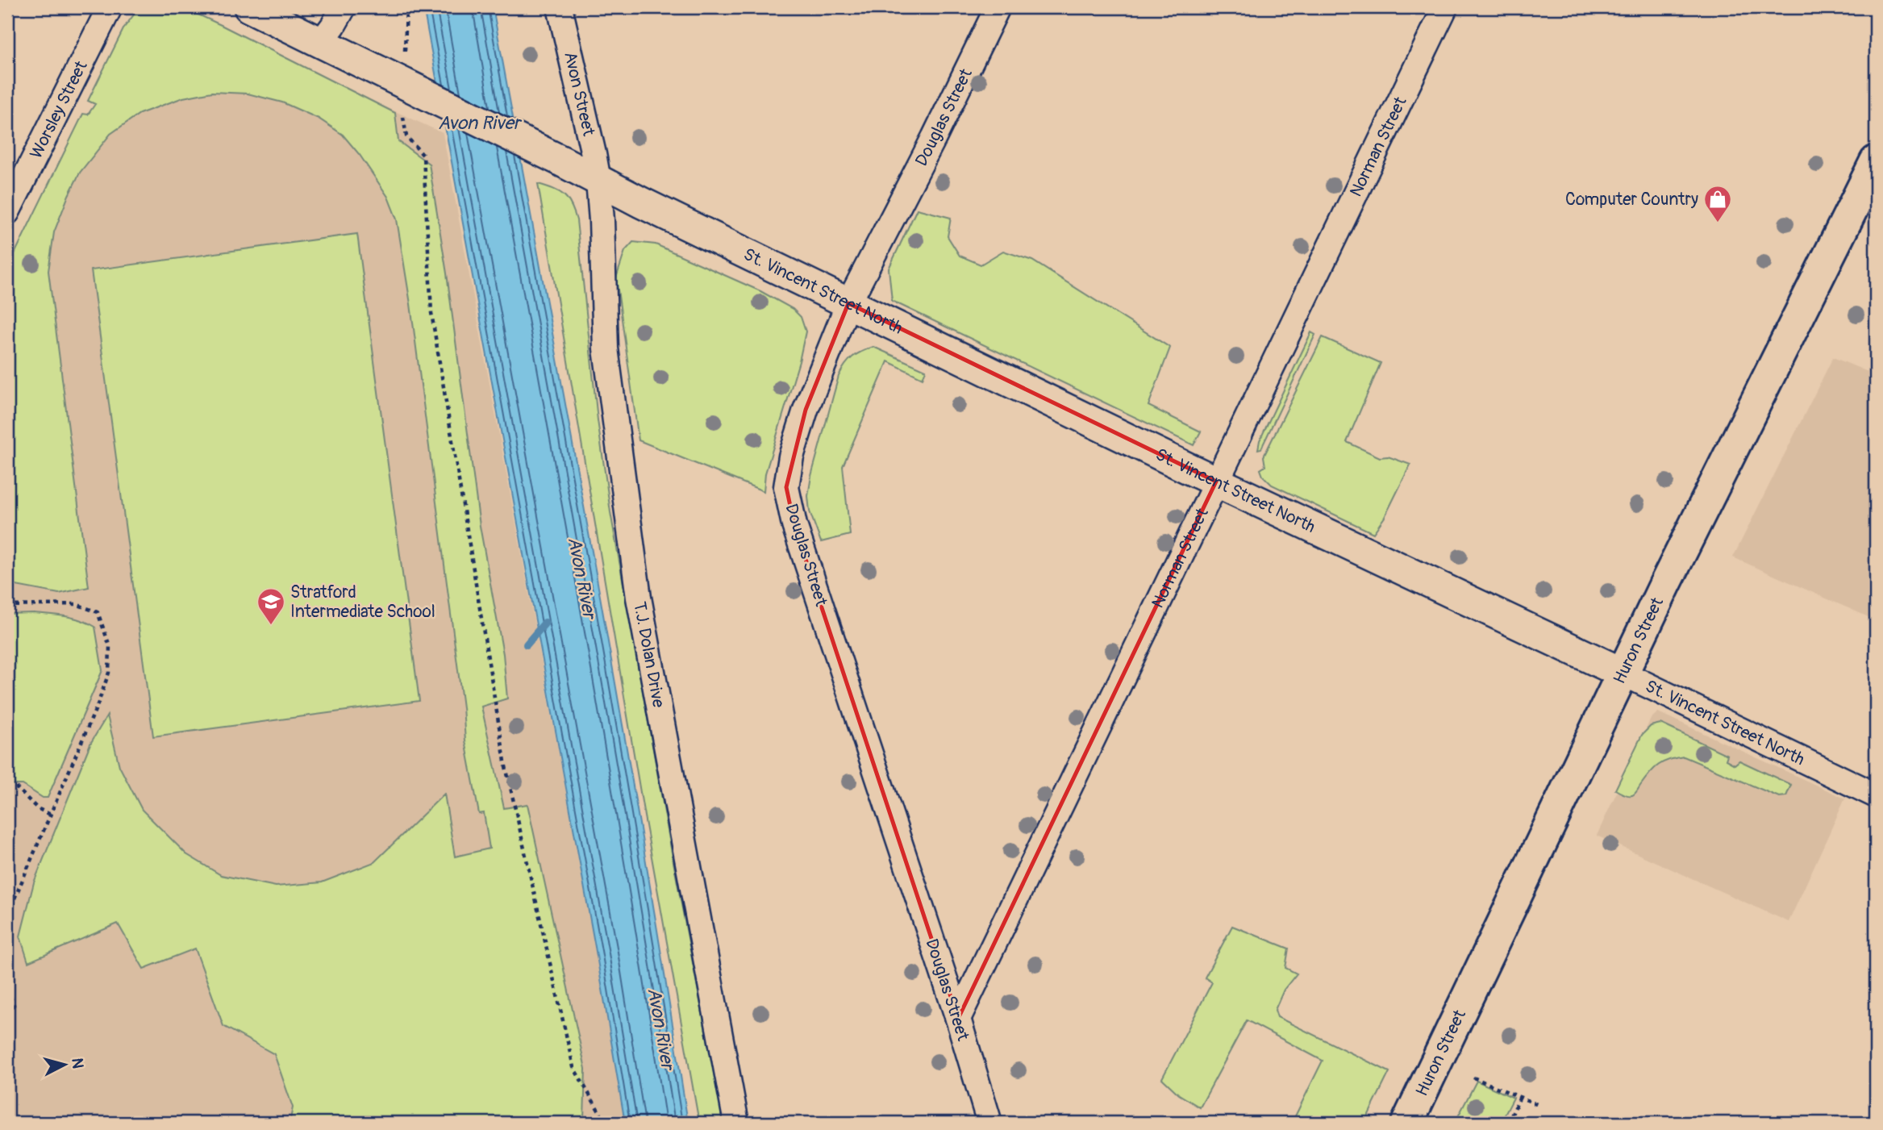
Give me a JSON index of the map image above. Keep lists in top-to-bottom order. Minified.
{"streets":{"main road":["Huron Street"],"street":["Avon Street","Worsley Street","Douglas Street","Norman Street","St. Vincent Street North","T.J. Dolan Drive"]},"crossings":[["Avon Street","St. Vincent Street North"],["Avon Street","T.J. Dolan Drive"],["Douglas Street","Norman Street"],["Douglas Street","St. Vincent Street North"],["Norman Street","St. Vincent Street North"],["St. Vincent Street North","Huron Street"],["St. Vincent Street North","T.J. Dolan Drive"]],"water":["Avon River"],"places":{"shop":["Computer Country"],"school or university":["Stratford Intermediate School"]},"north":"right"}
